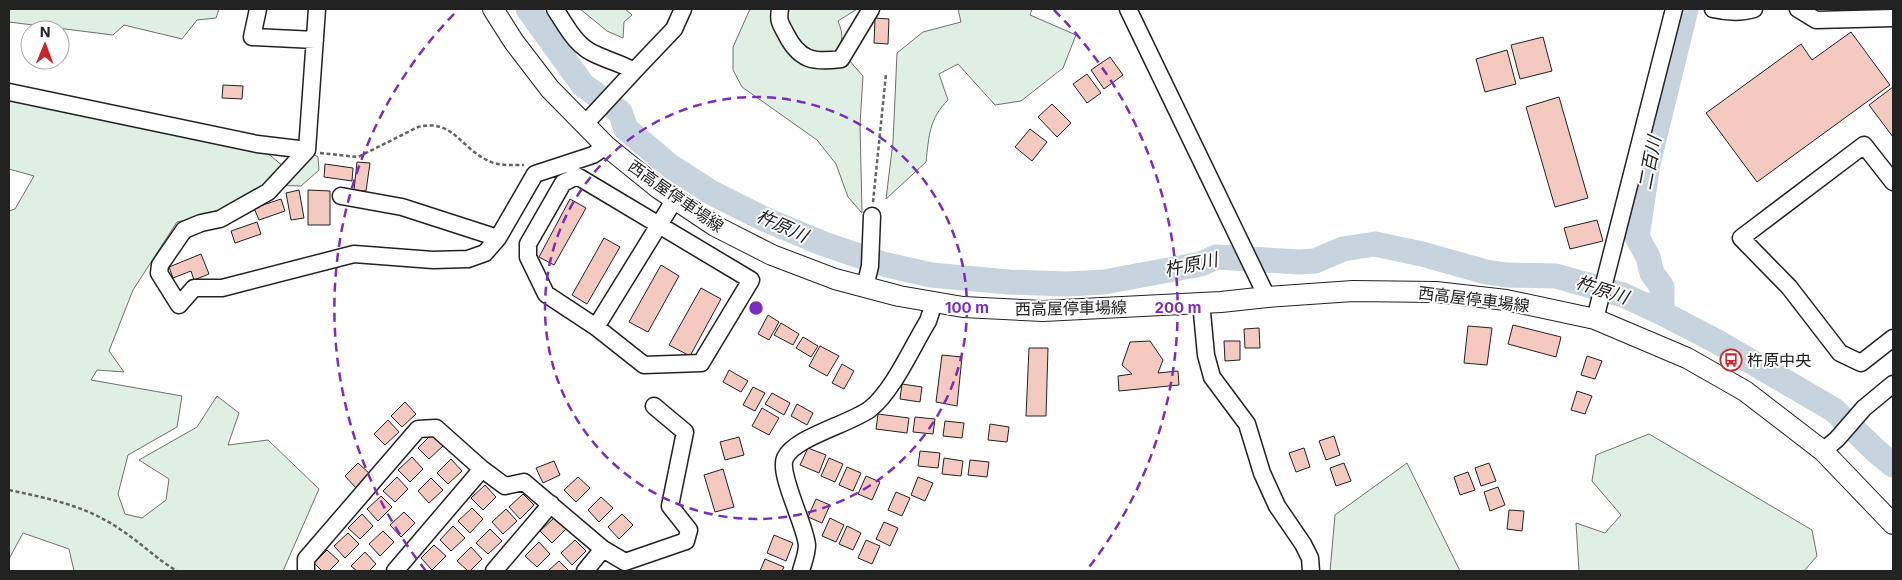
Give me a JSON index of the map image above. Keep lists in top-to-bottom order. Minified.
{"streets":{"main road":["西高屋停車場線"]},"water":["二百川","杵原川"],"places":{"bus stop":["杵原中央"]},"north":"top","rings":["100 m","200 m"]}
